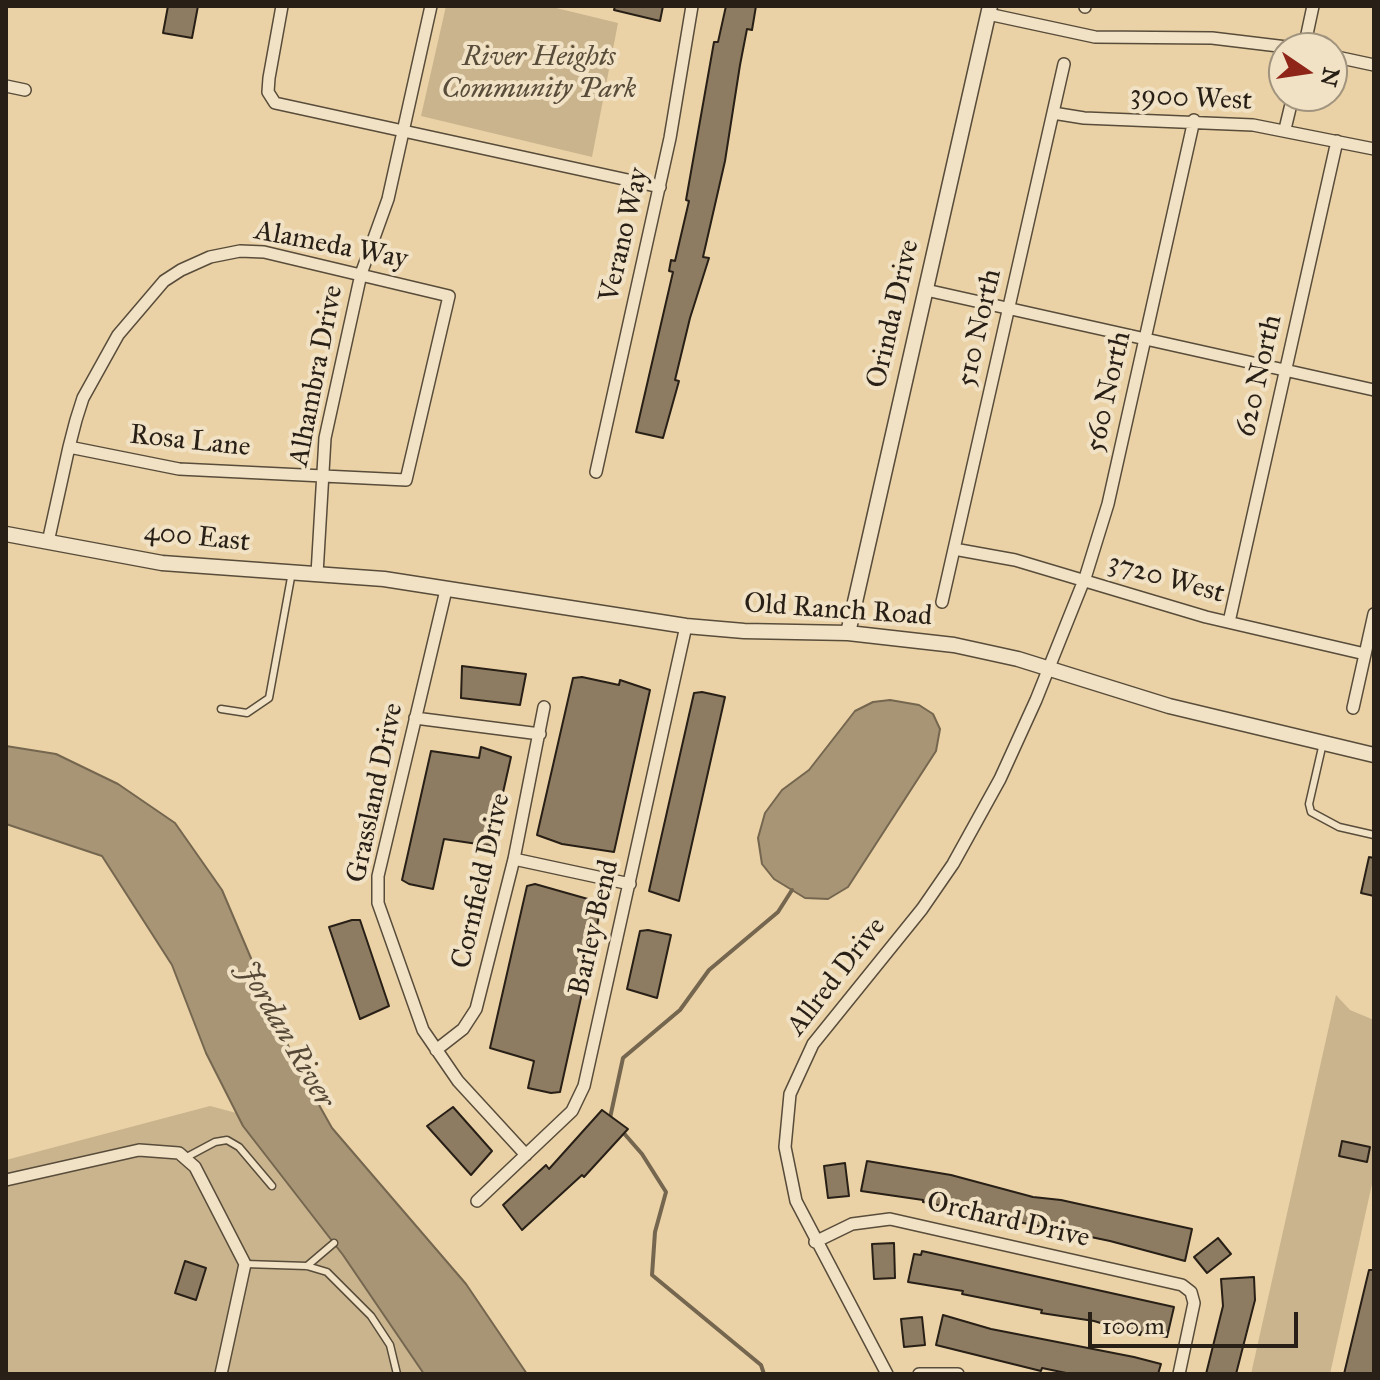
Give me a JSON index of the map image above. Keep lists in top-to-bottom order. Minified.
{"streets":{"street":["3900 West","Verano Way","Alameda Way","Orinda Drive","510 North","Alhambra Drive","620 North","560 North","Rosa Lane","400 East","3720 West","Old Ranch Road","Grassland Drive","Cornfield Drive","Barley Bend","Allred Drive","Orchard Drive"]},"crossings":[["3900 West","510 North"],["3900 West","620 North"],["3900 West","560 North"],["Alameda Way","Alhambra Drive"],["Alameda Way","Rosa Lane"],["Alameda Way","400 East"],["Orinda Drive","Old Ranch Road"],["510 North","3720 West"],["Alhambra Drive","Rosa Lane"],["Alhambra Drive","400 East"],["620 North","3720 West"],["560 North","3720 West"],["560 North","Old Ranch Road"],["560 North","Allred Drive"],["400 East","Old Ranch Road"],["Old Ranch Road","Grassland Drive"],["Old Ranch Road","Barley Bend"],["Old Ranch Road","Allred Drive"],["Grassland Drive","Cornfield Drive"],["Grassland Drive","Barley Bend"],["Allred Drive","Orchard Drive"]],"water":["Jordan River"],"parks":["River Heights Community Park"],"scale_bar":"100 m","north":"right"}
